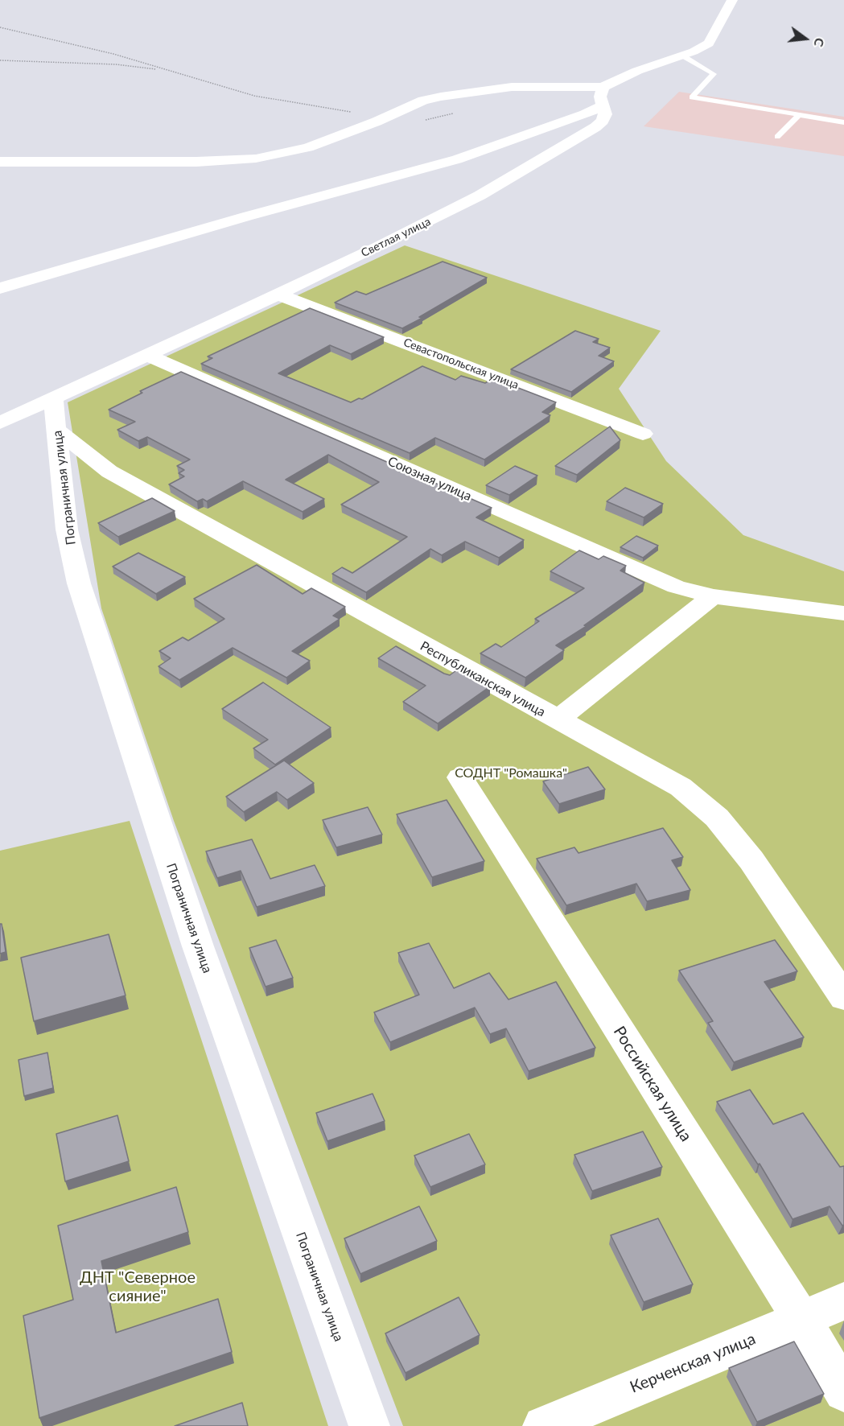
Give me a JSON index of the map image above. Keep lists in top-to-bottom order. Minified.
{"streets":{"street":["Светлая улица","Севастопольская улица","Союзная улица","Пограничная улица","Республиканская улица","Российская улица","Керченская улица"]},"crossings":[["Светлая улица","Севастопольская улица"],["Светлая улица","Союзная улица"],["Светлая улица","Пограничная улица"],["Пограничная улица","Республиканская улица"],["Российская улица","Керченская улица"]],"parks":["СОДНТ \"Ромашка\"","ДНТ \"Северное сияние\""],"north":"right"}
